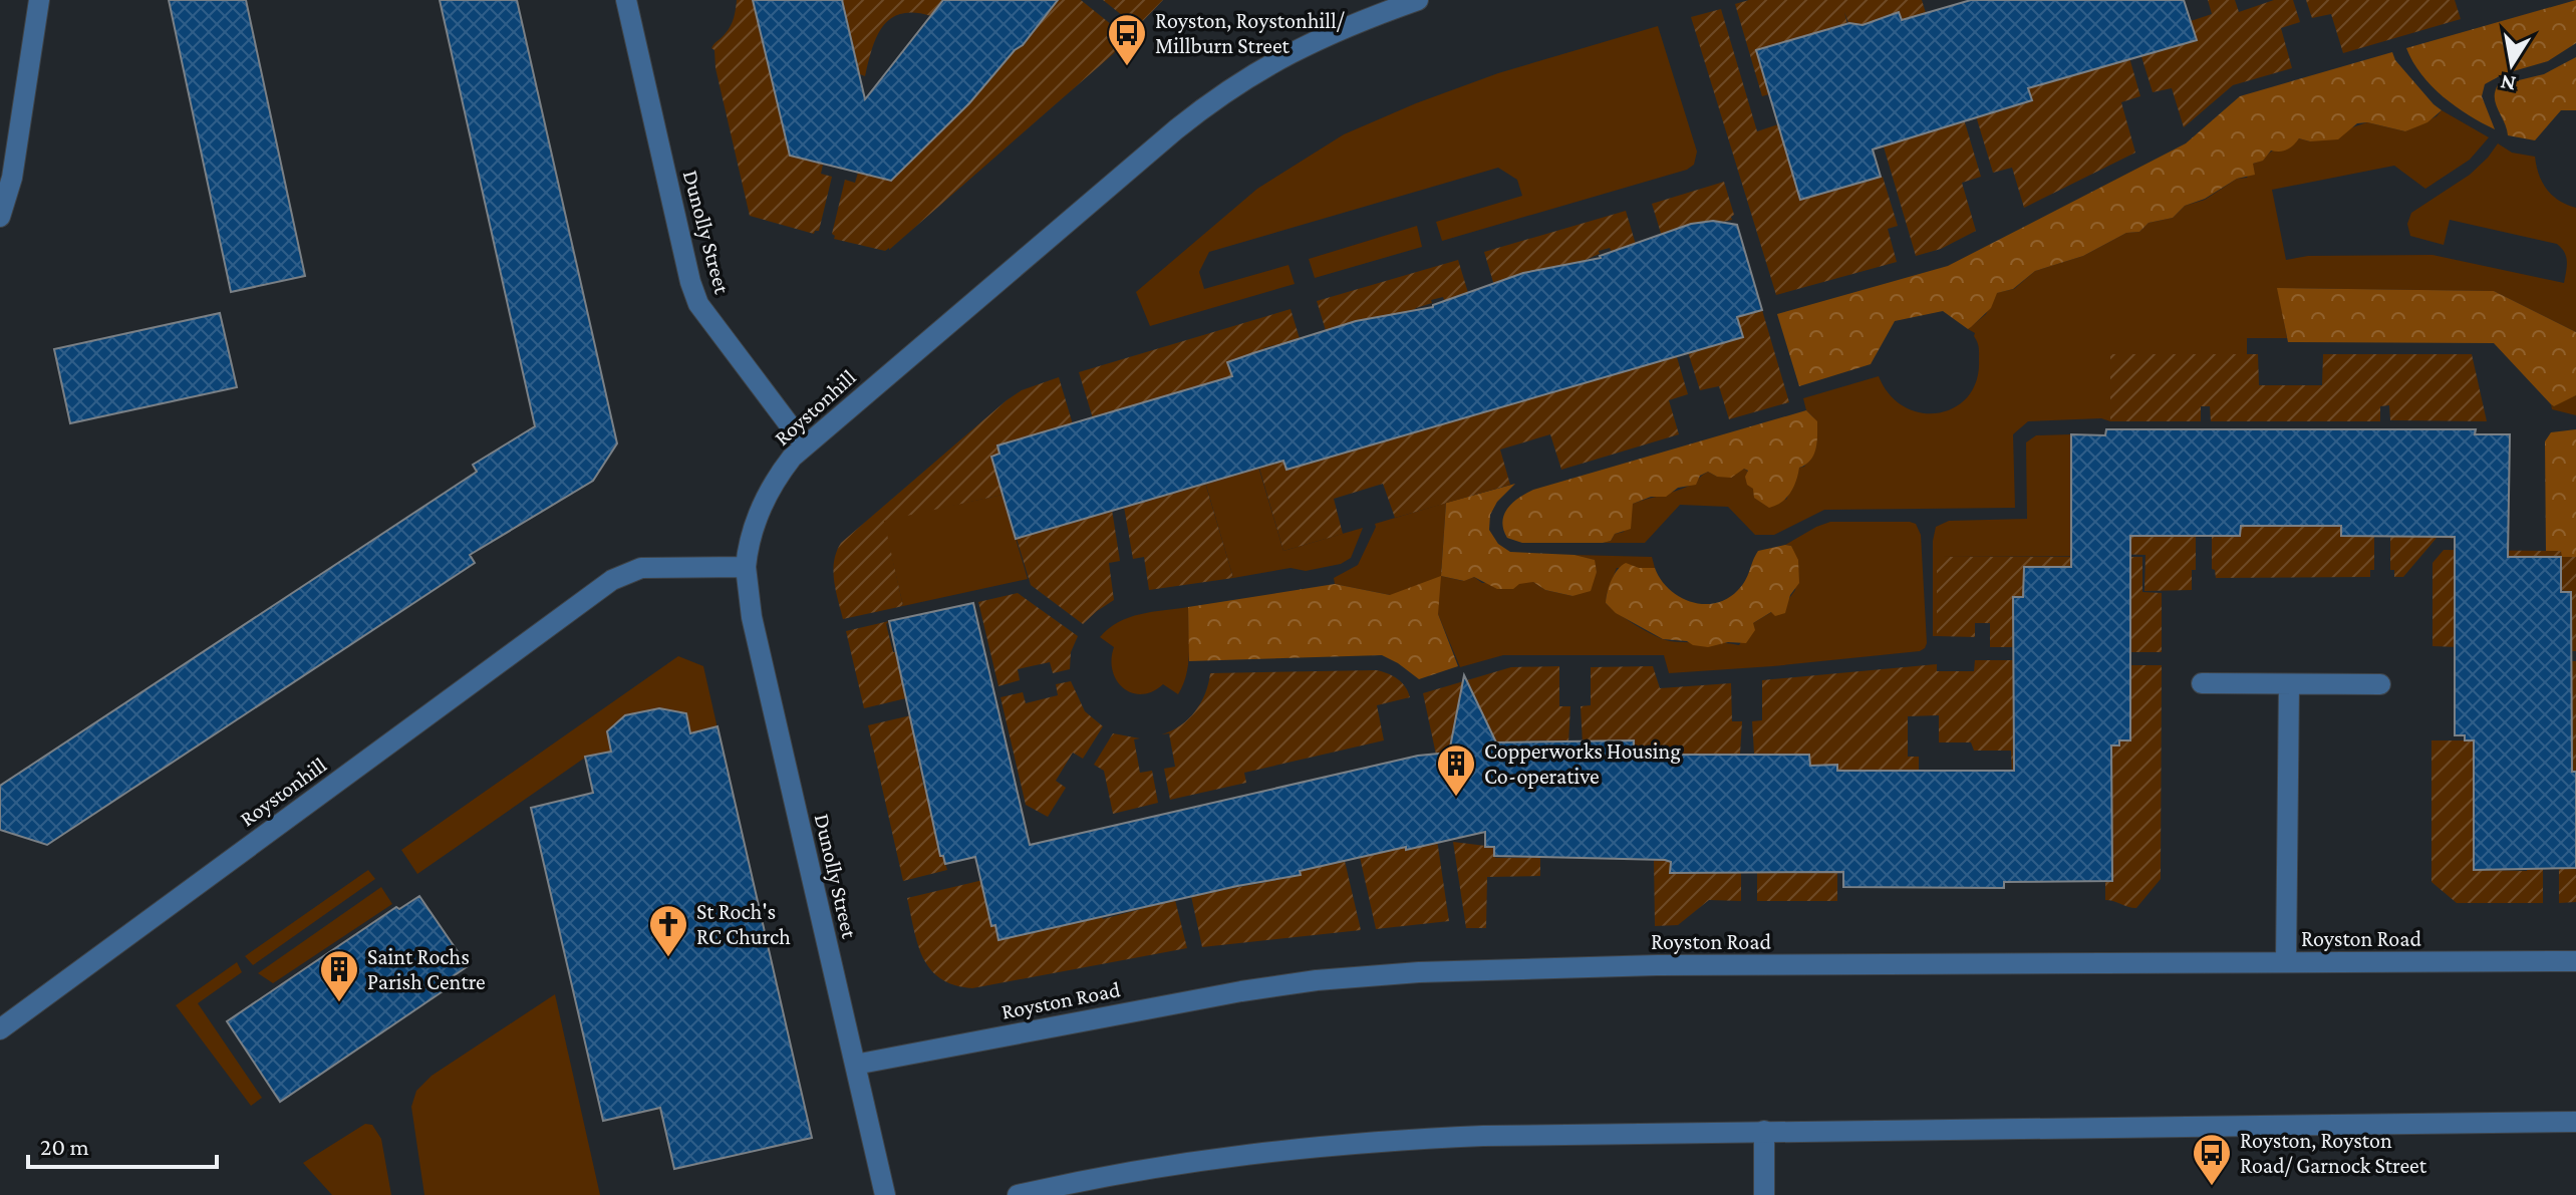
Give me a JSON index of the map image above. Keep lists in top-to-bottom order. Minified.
{"streets":{"street":["Dunolly Street","Roystonhill","Royston Road"]},"crossings":[["Dunolly Street","Roystonhill"],["Dunolly Street","Royston Road"]],"places":{"bus stop":["Royston, Roystonhill/ Millburn Street","Royston, Royston Road/ Garnock Street"],"building":["Copperworks Housing Co-operative","Saint Rochs Parish Centre"],"church":["St Roch's RC Church"]},"scale_bar":"20 m","north":"bottom"}
